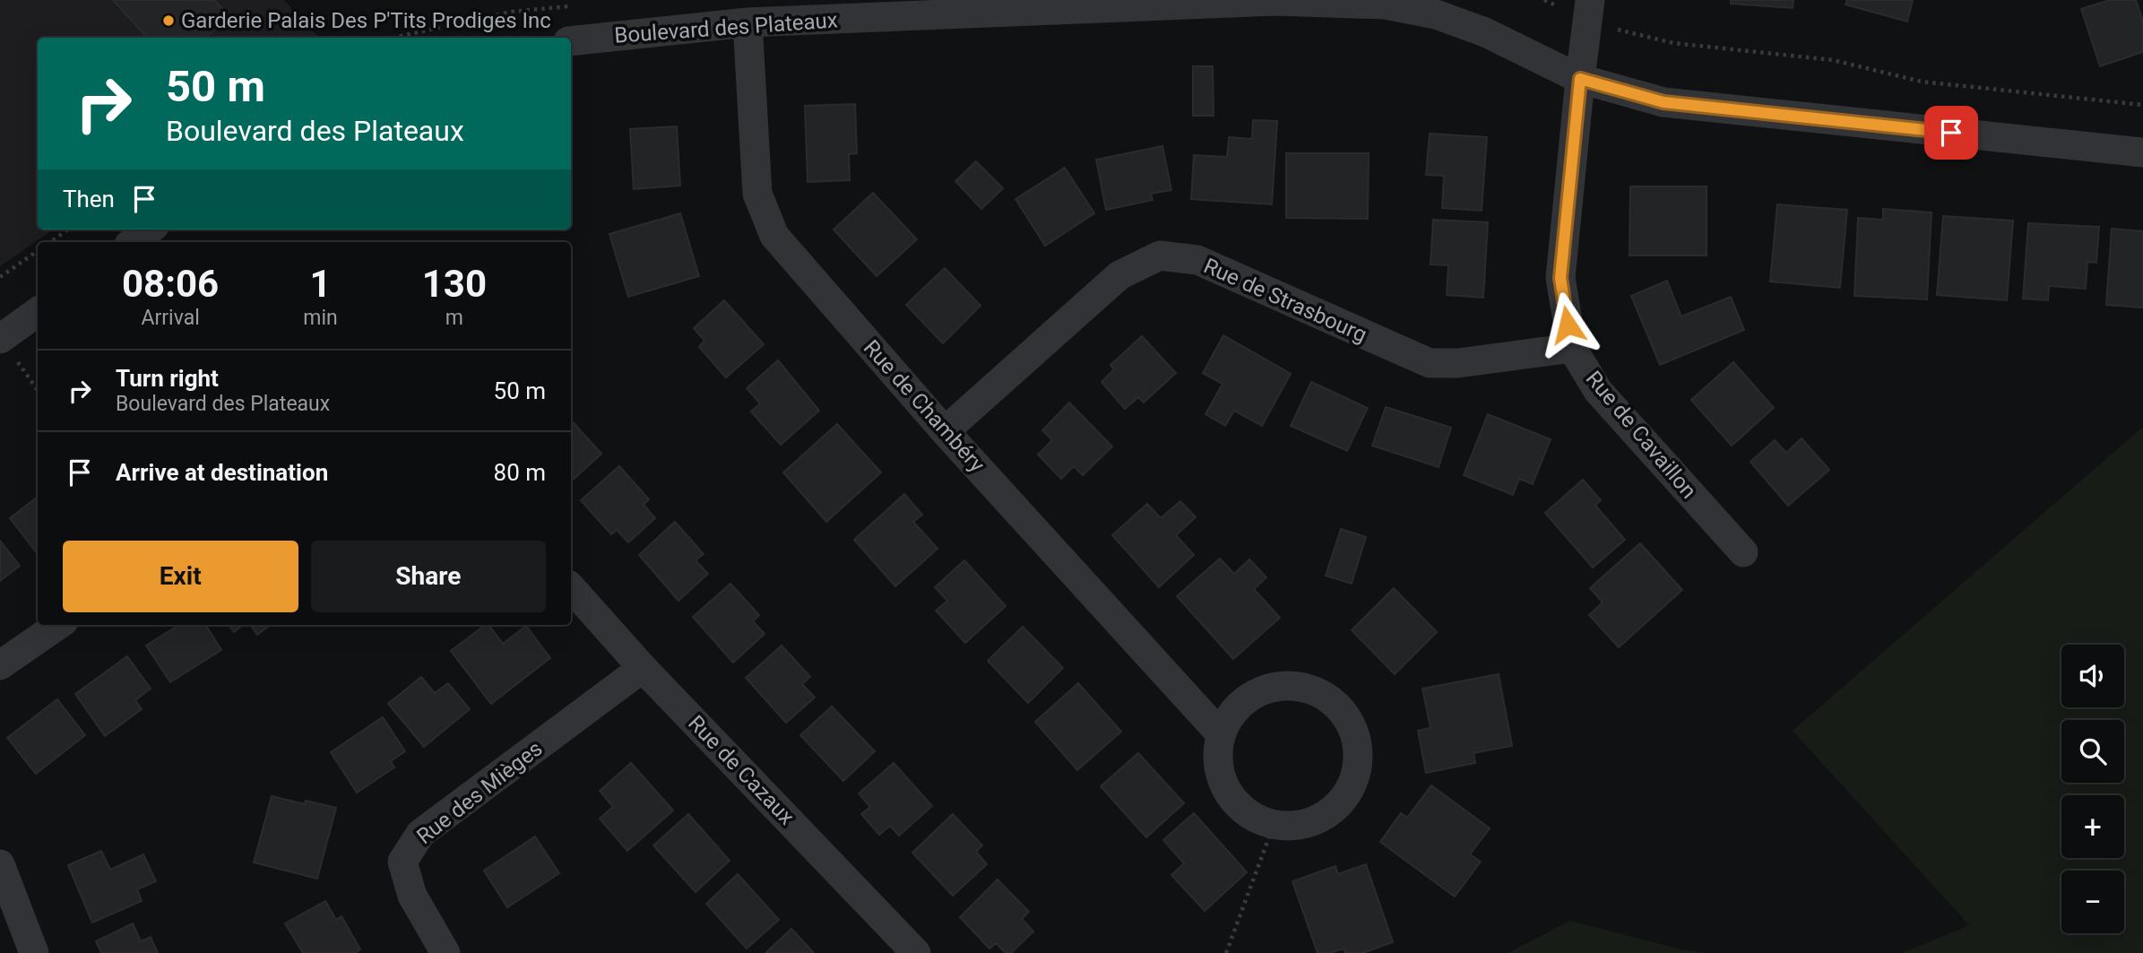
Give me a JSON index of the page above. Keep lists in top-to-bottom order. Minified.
{"streets":{"street":["Boulevard des Plateaux","Rue de Strasbourg","Rue de Chambéry","Rue de Cavaillon","Rue de Cazaux","Rue des Mièges"]},"crossings":[["Boulevard des Plateaux","Rue de Chambéry"],["Boulevard des Plateaux","Rue de Cavaillon"],["Rue de Strasbourg","Rue de Chambéry"],["Rue de Strasbourg","Rue de Cavaillon"],["Rue de Cazaux","Rue des Mièges"]],"places":["Garderie Palais Des P'Tits Prodiges Inc"],"page":{"turn":["50 m","Boulevard des Plateaux"],"then":"Then","eta":["08:06","Arrival","1","min","130","m"],"list":[{"name":"Turn right","note":"Boulevard des Plateaux","value":"50 m"},{"name":"Arrive at destination","value":"80 m"}],"buttons":["Exit","Share"],"map_buttons":["+","−"]}}
